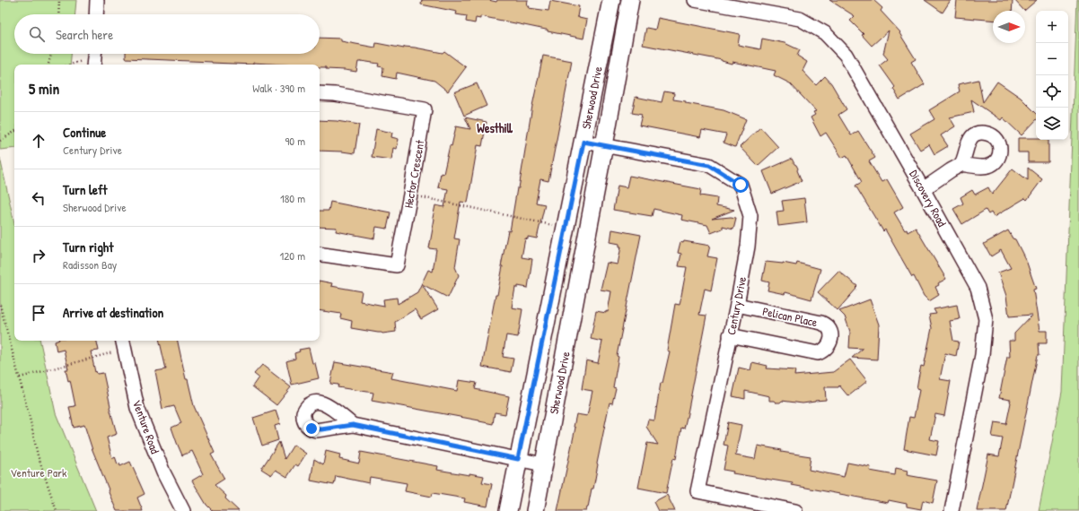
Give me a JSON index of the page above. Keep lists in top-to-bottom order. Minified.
{"streets":{"street":["Sherwood Drive","Hector Crescent","Discovery Road","Century Drive","Pelican Place","Venture Road"]},"crossings":[["Sherwood Drive","Century Drive"],["Century Drive","Pelican Place"]],"districts":["Westhill"],"parks":["Venture Park"],"north":"right","page":{"map_buttons":["+","−"],"search":"Search here","heading":["5 min","Walk · 390 m"],"list":[["Continue","Century Drive","90 m"],["Turn left","Sherwood Drive","180 m"],["Turn right","Radisson Bay","120 m"],"Arrive at destination"]}}
